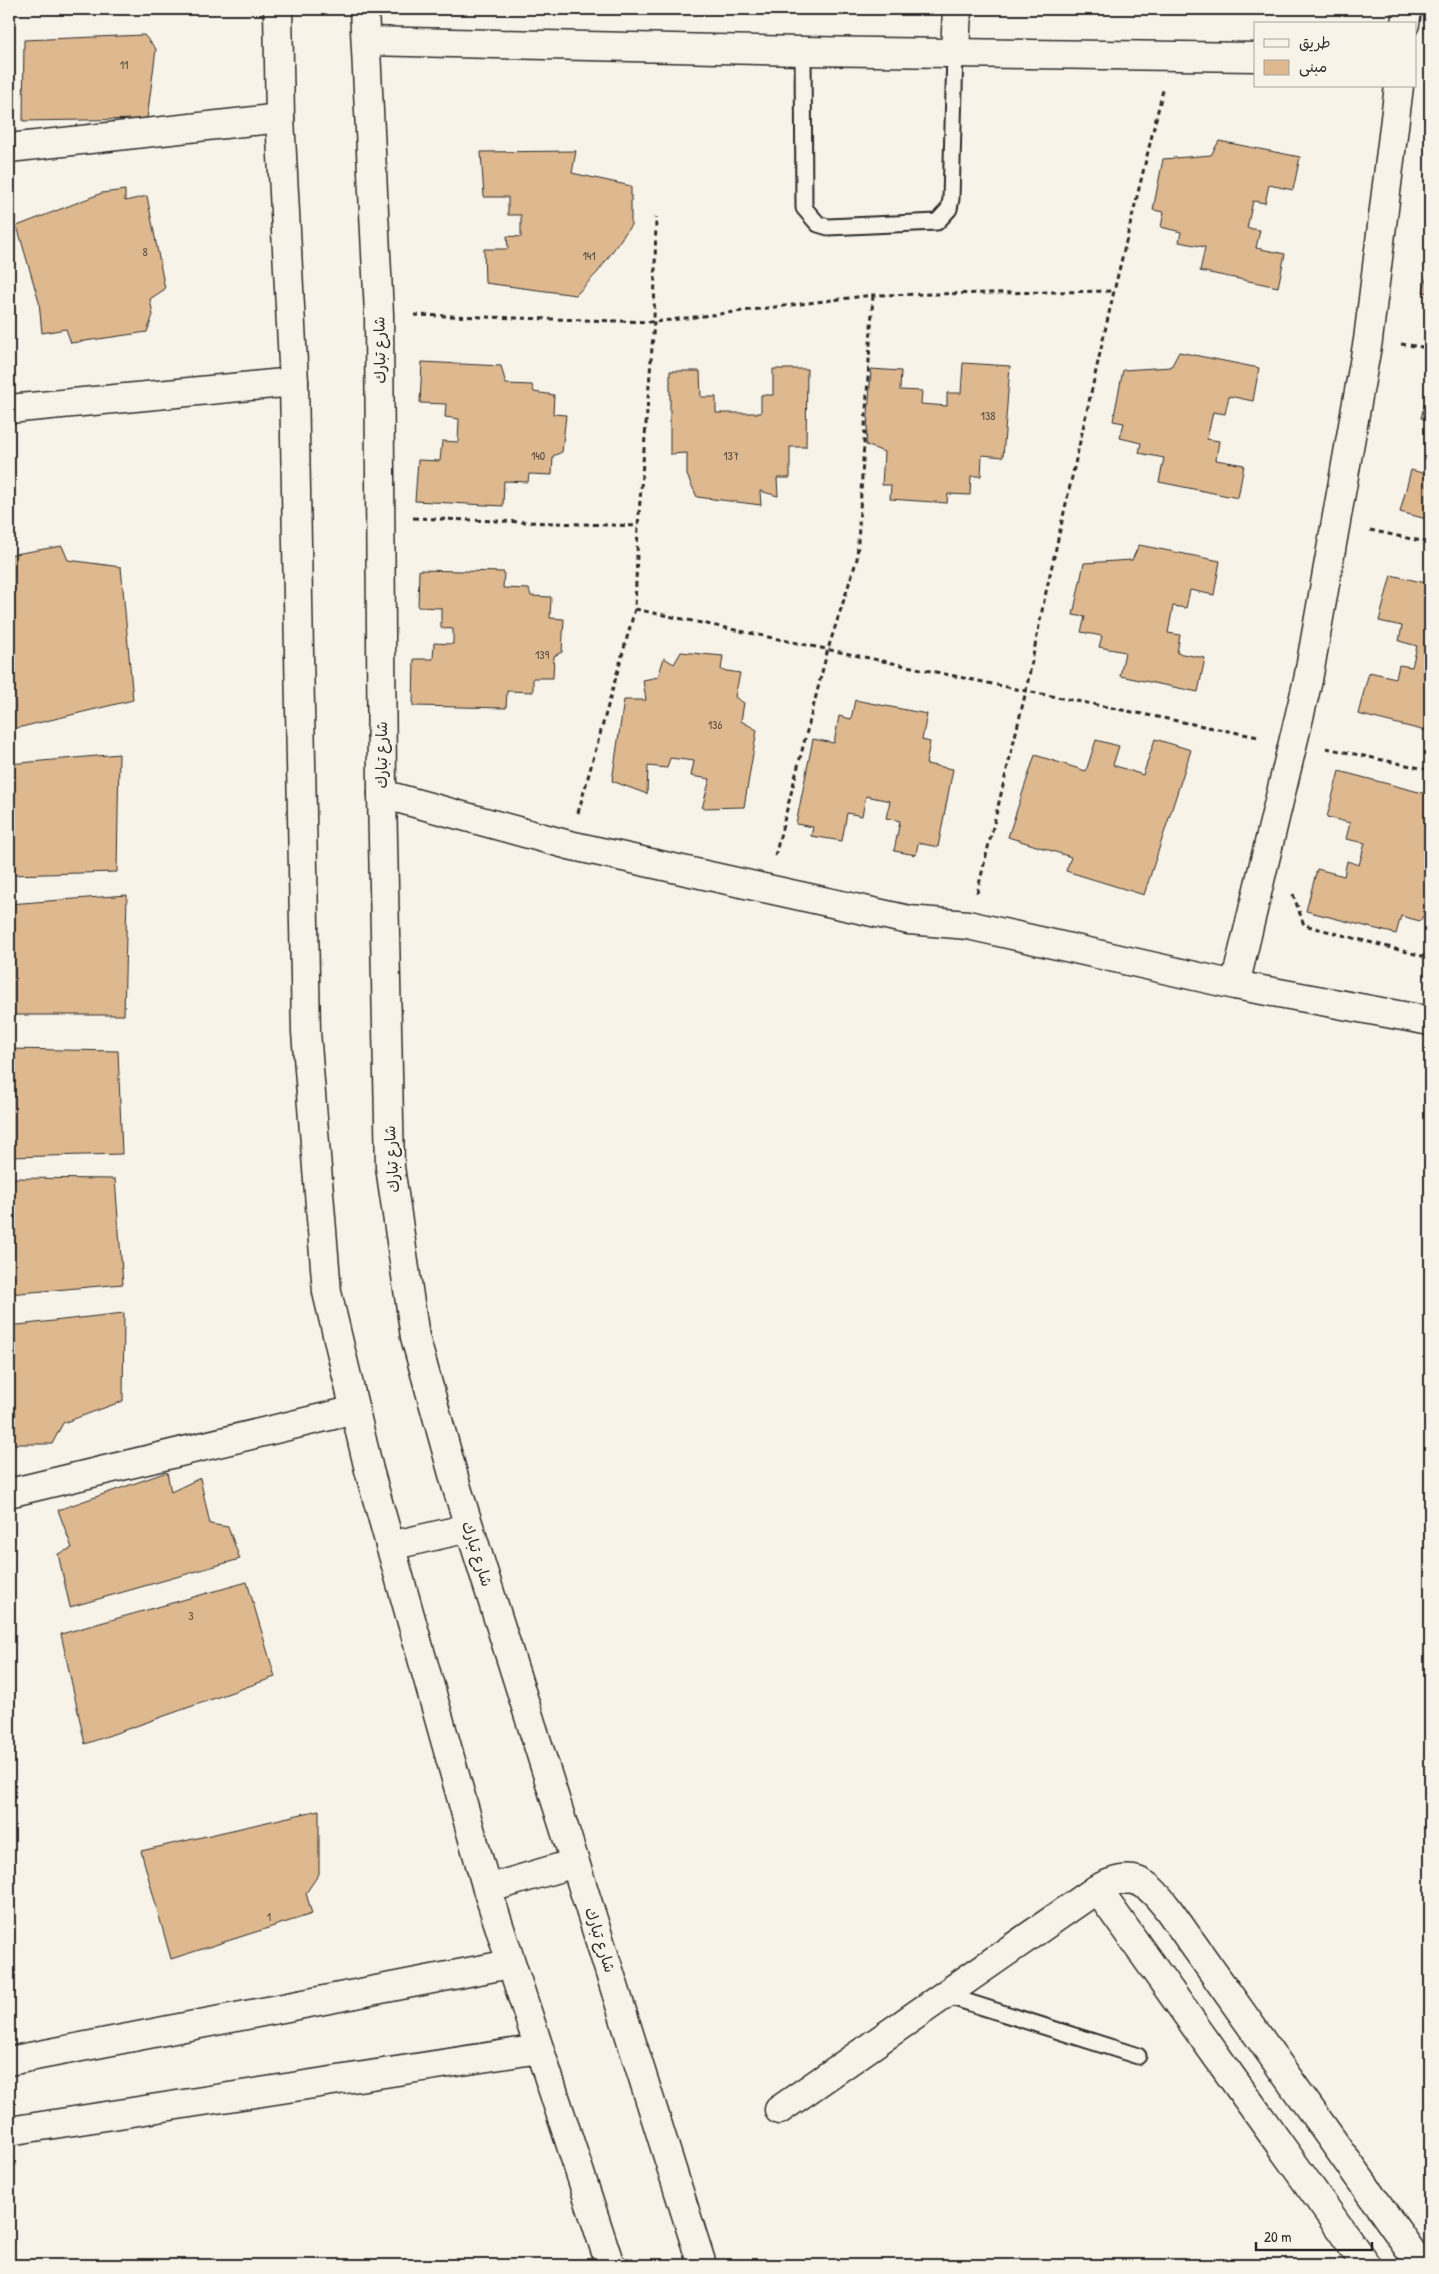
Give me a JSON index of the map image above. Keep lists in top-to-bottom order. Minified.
{"streets":{"street":["شارع تبارك"]},"house_numbers":["11","8","141","138","140","137","139","136","3","1"],"legend":["طريق","مبنى"],"scale_bar":"20 m"}
